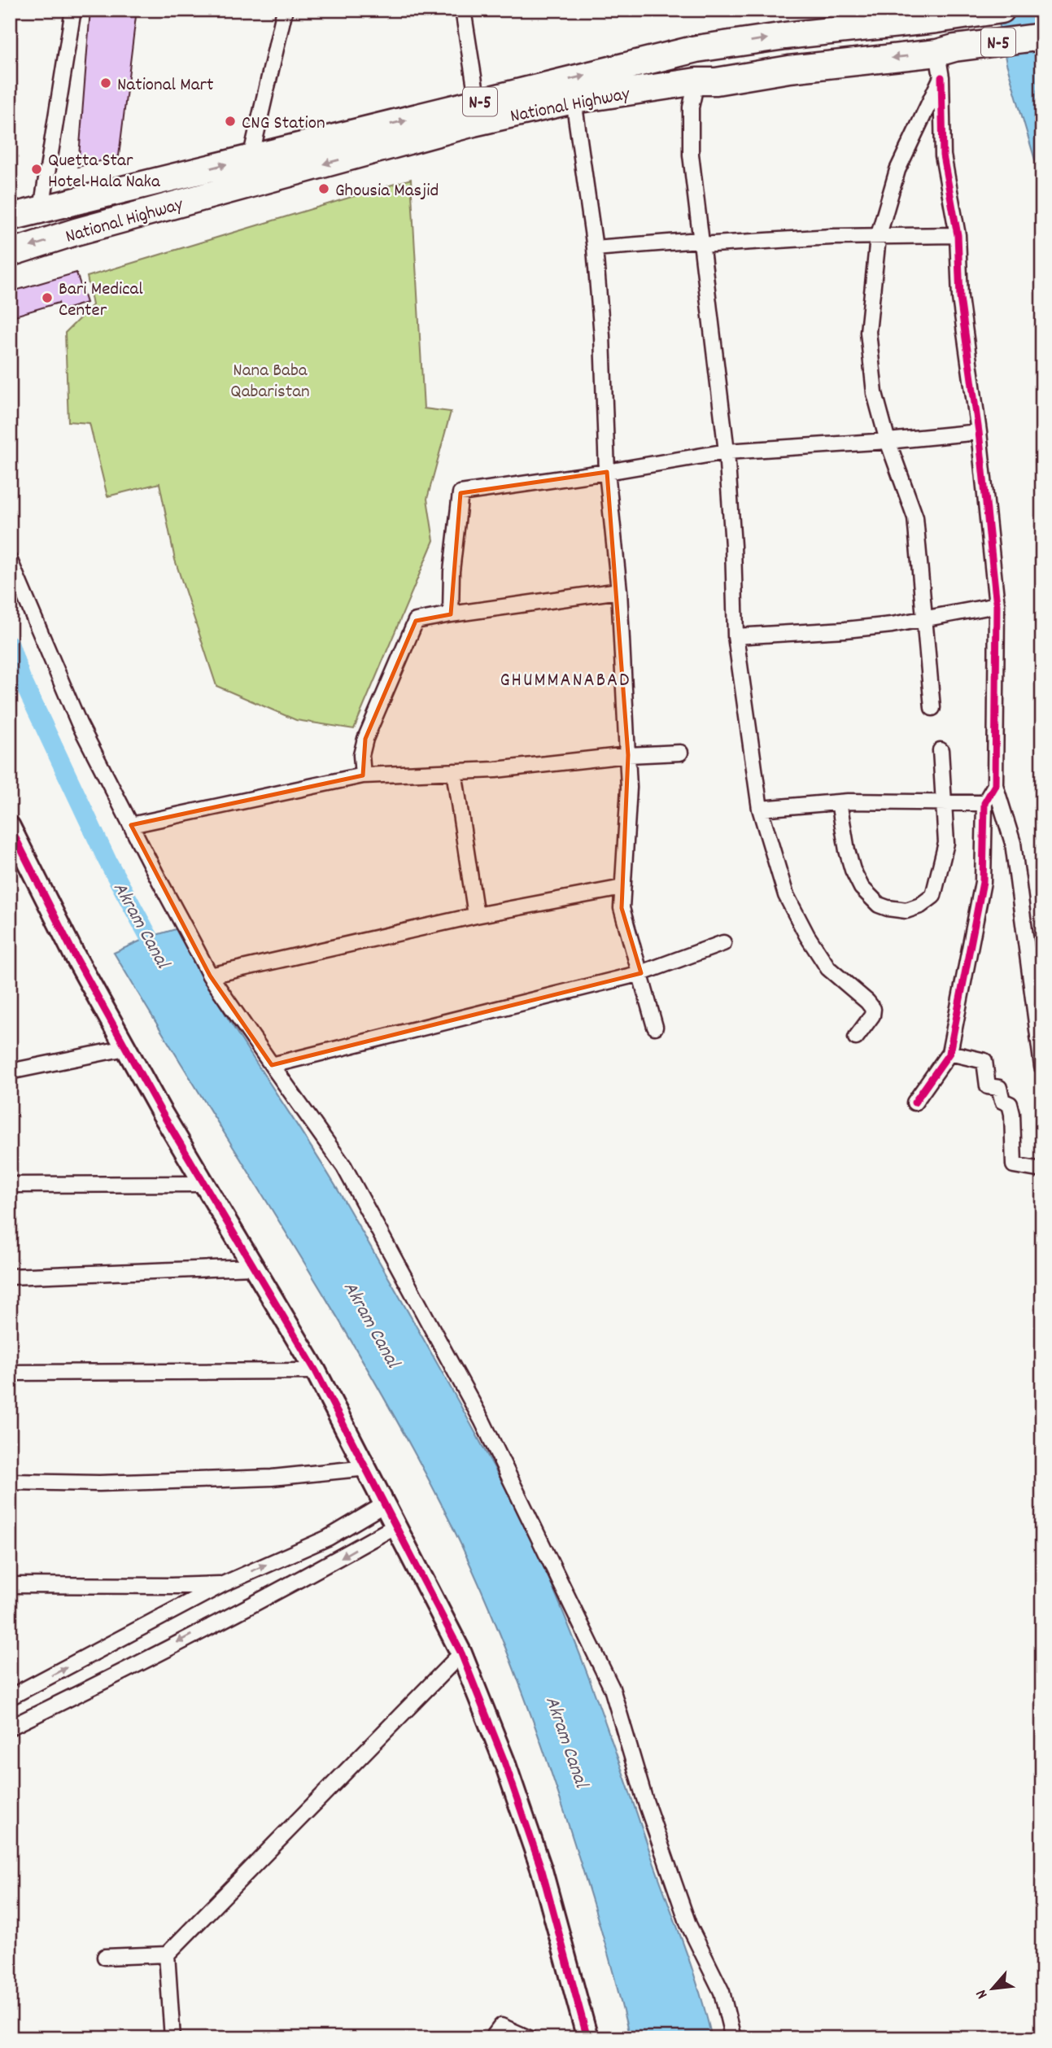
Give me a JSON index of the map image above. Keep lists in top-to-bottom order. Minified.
{"streets":{"highway":["N-5","National Highway"]},"districts":["GHUMMANABAD"],"water":["Akram Canal"],"parks":["Nana Baba Qabaristan"],"places":["National Mart","CNG Station","Quetta Star Hotel Hala Naka","Ghousia Masjid","Bari Medical Center"],"north":"bottom left"}
